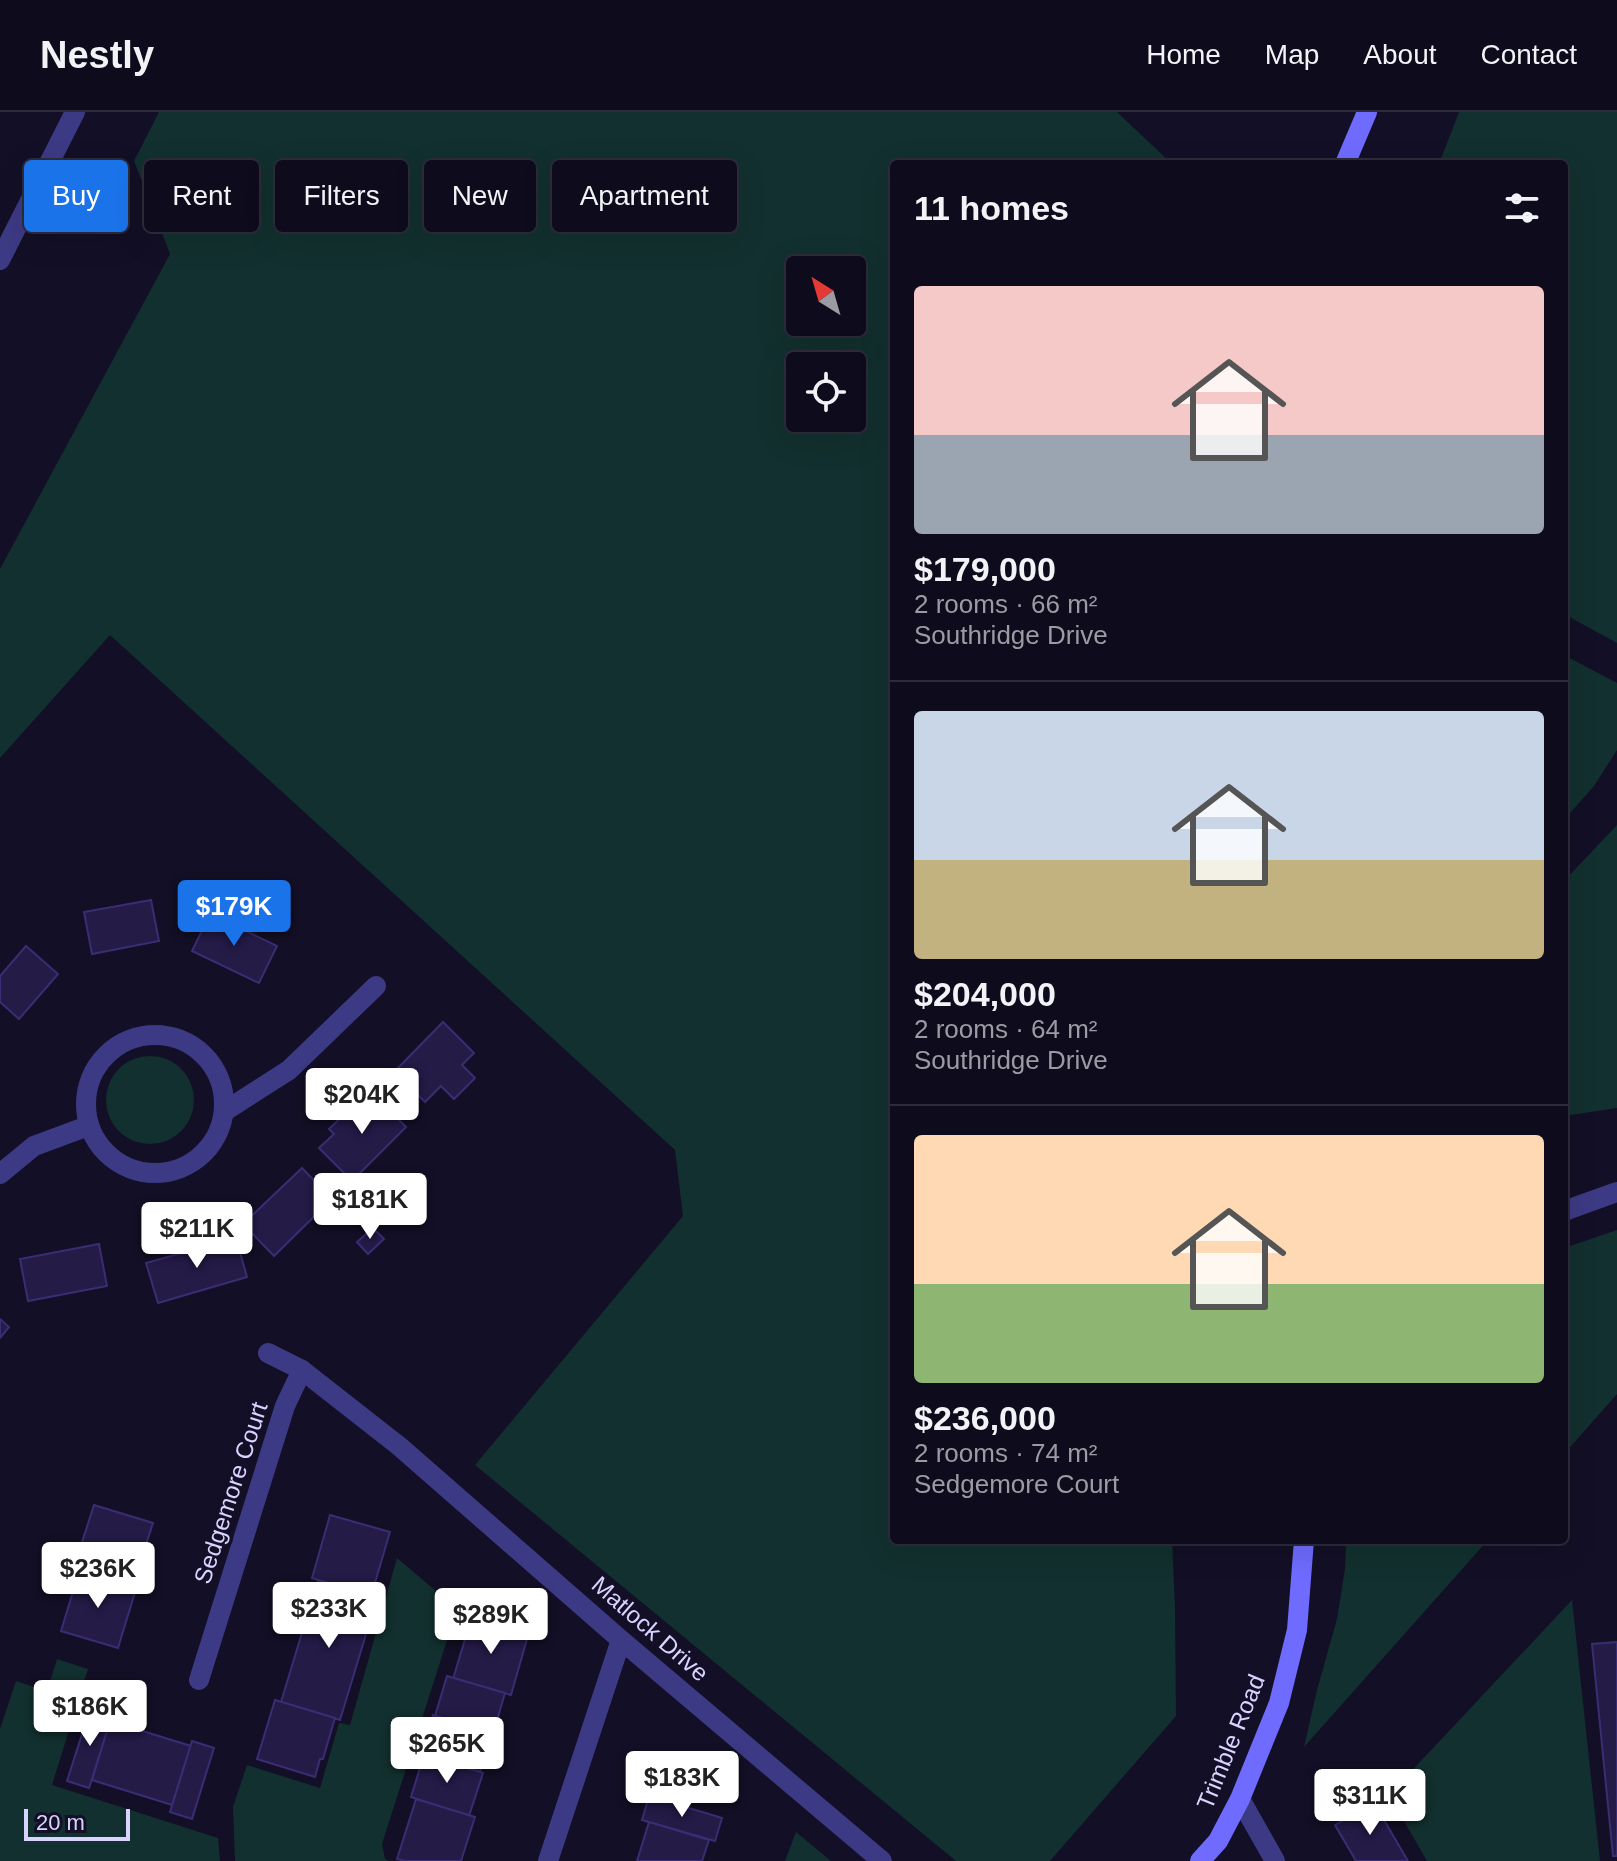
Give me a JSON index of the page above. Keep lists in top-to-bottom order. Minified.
{"streets":{"street":["Sedgemore Court","Matlock Drive","Trimble Road"]},"crossings":[["Sedgemore Court","Matlock Drive"]],"scale_bar":"20 m","north":"top left","page":{"header":"Nestly","nav":["Home","Map","About","Contact"],"chip":["Buy","Rent","Filters","New","Apartment"],"heading":"11 homes","list":[{"name":"$179,000","note":"2 rooms · 66 m² · Southridge Drive"},{"name":"$204,000","note":"2 rooms · 64 m² · Southridge Drive"},{"name":"$236,000","note":"2 rooms · 74 m² · Sedgemore Court"}],"price":["$179K","$204K","$181K","$211K","$236K","$233K","$289K","$186K","$265K","$183K","$311K"],"scale":"20 m"}}
